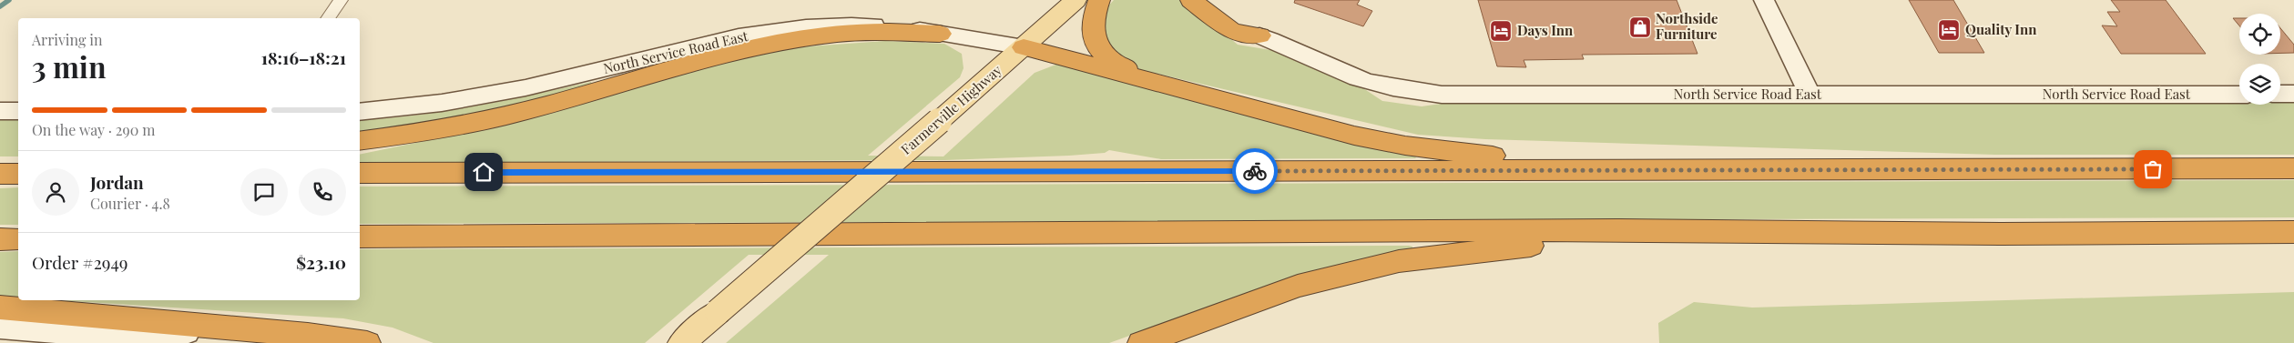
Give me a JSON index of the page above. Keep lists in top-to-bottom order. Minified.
{"streets":{"main road":["Farmerville Highway"],"street":["North Service Road East"]},"crossings":[["North Service Road East","Farmerville Highway"]],"places":{"shop":["Northside Furniture"],"hotel":["Quality Inn","Days Inn"]},"page":{"heading":["3 min","Arriving in","18:16–18:21"],"panel":["Jordan","Courier · 4.8","Order #2949","$23.10"],"bar":"On the way · 290 m"}}
